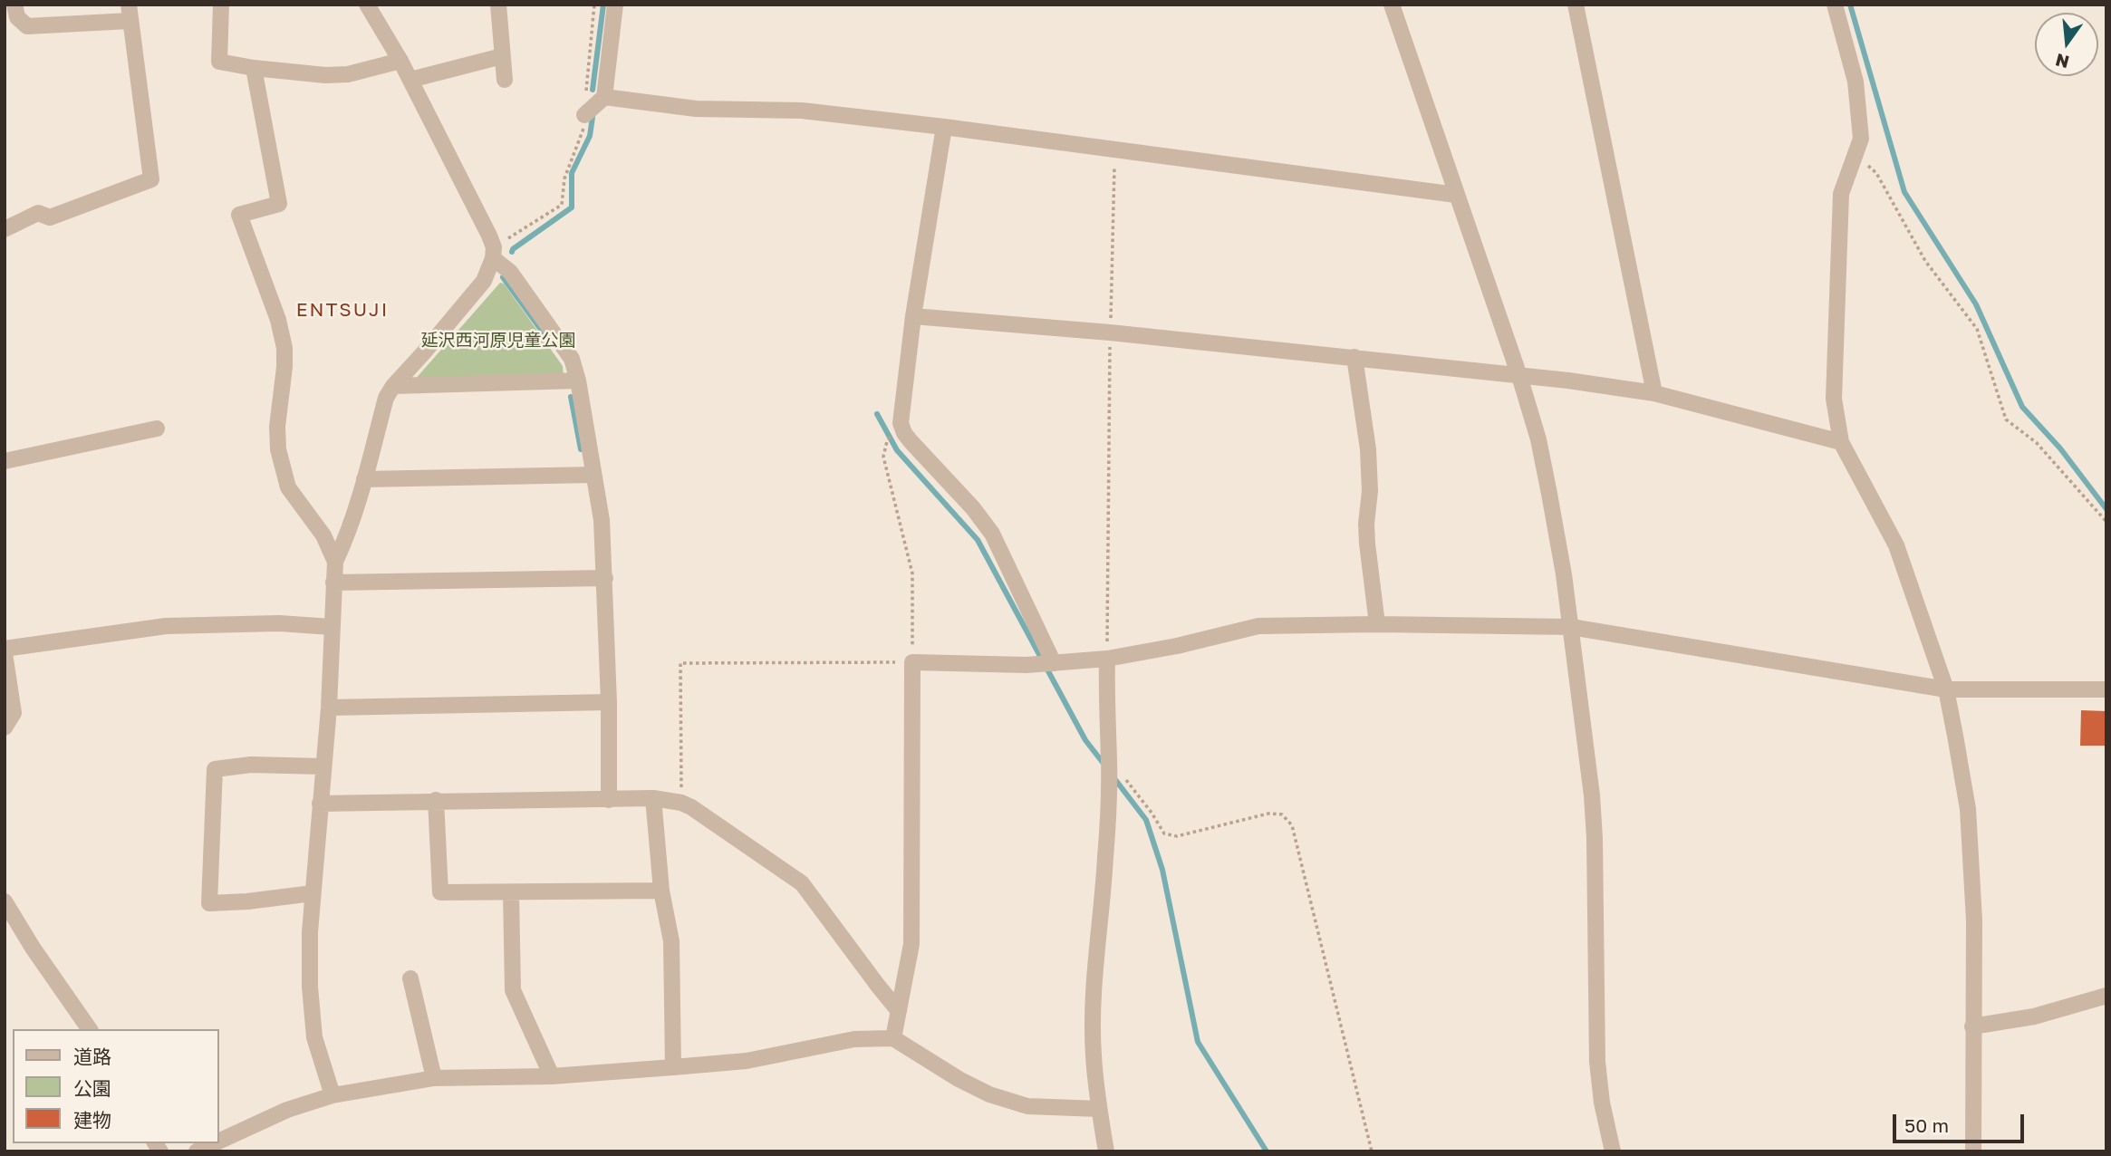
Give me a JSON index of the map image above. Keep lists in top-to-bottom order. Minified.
{"districts":["ENTSUJI"],"parks":["延沢西河原児童公園"],"legend":["道路","公園","建物"],"scale_bar":"50 m","north":"bottom"}
